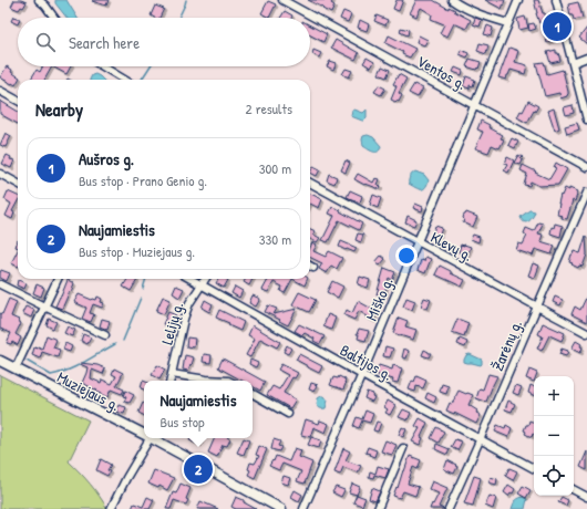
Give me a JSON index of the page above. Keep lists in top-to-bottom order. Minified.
{"streets":{"main road":["Muziejaus g."],"street":["Ventos g.","Klevų g.","Miško g.","Lelijų g.","Žarėnų g.","Baltijos g."]},"crossings":[["Ventos g.","Miško g."],["Klevų g.","Miško g."],["Klevų g.","Žarėnų g."],["Miško g.","Baltijos g."],["Lelijų g.","Baltijos g."],["Žarėnų g.","Baltijos g."]],"page":{"pins":["1","2"],"search":"Search here","heading":["Nearby","2 results"],"list":[{"mark":"1","name":"Aušros g.","note":"Bus stop · Prano Genio g.","value":"300 m"},{"mark":"2","name":"Naujamiestis","note":"Bus stop · Muziejaus g.","value":"330 m"}],"map_buttons":["+","−"],"popup":["Naujamiestis","Bus stop"]}}
